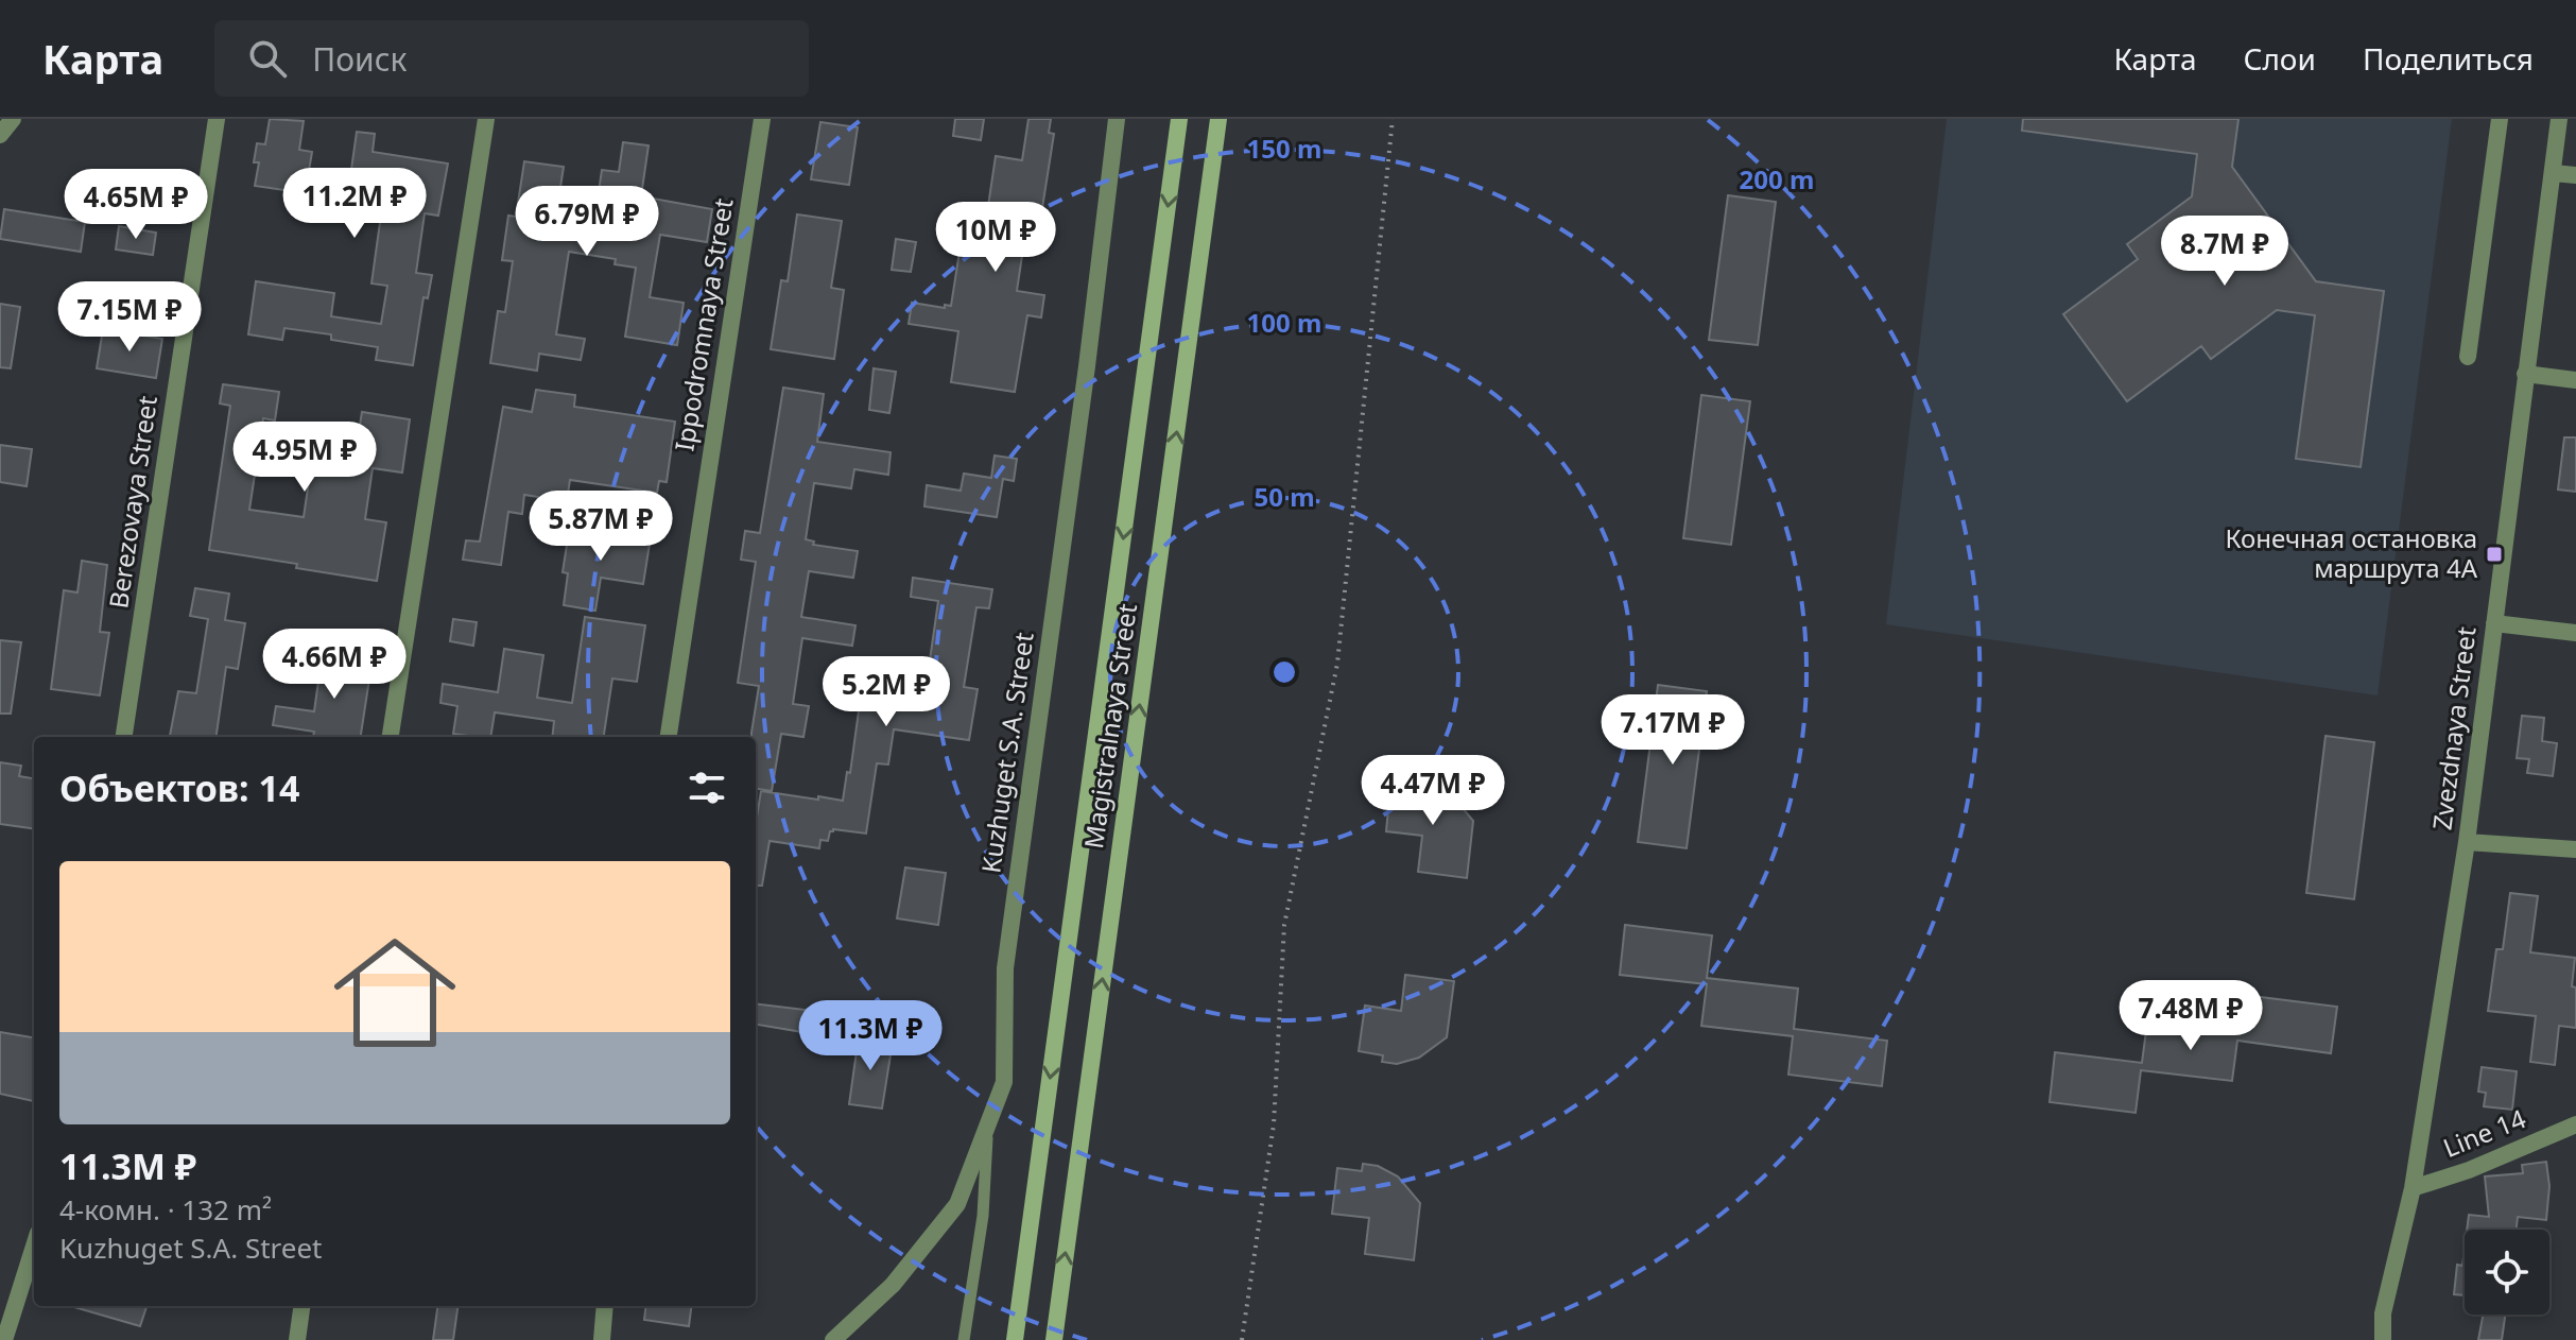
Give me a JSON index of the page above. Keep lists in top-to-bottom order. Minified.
{"streets":{"main road":["Magistralnaya Street"],"street":["Ippodromnaya Street","Berezovaya Street","Zvezdnaya Street","Kuzhuget S.A. Street","Line 14"]},"crossings":[["Zvezdnaya Street","Line 14"]],"places":{"transit":["Конечная остановка маршрута 4А"]},"page":{"header":"Карта","search":"Поиск","nav":["Карта","Слои","Поделиться"],"price":["11.2M ₽","4.65M ₽","6.79M ₽","10M ₽","8.7M ₽","7.15M ₽","4.95M ₽","5.87M ₽","4.66M ₽","5.2M ₽","7.17M ₽","4.47M ₽","7.48M ₽","11.3M ₽"],"heading":"Объектов: 14","list":[{"name":"11.3M ₽","note":"4-комн. · 132 m² · Kuzhuget S.A. Street"}]},"rings":["150 m","200 m","100 m","50 m"]}
